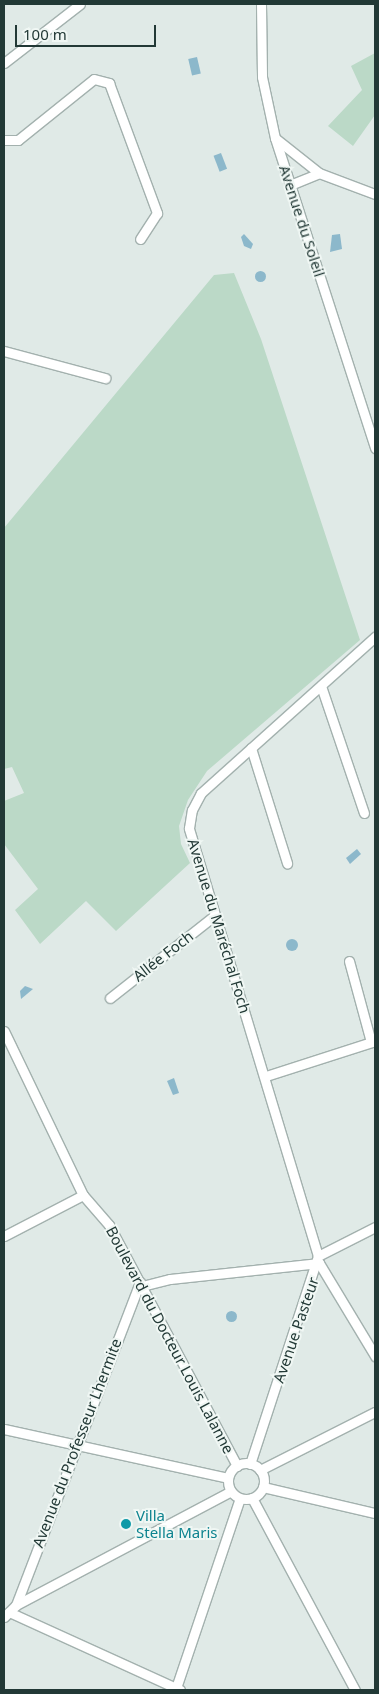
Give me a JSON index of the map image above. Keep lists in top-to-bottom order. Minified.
{"streets":{"street":["Avenue du Soleil","Avenue du Maréchal Foch","Allée Foch","Avenue Pasteur","Boulevard du Docteur Louis Lalanne","Avenue du Professeur Lhermite"]},"crossings":[["Avenue du Maréchal Foch","Allée Foch"],["Avenue du Maréchal Foch","Avenue Pasteur"],["Avenue Pasteur","Boulevard du Docteur Louis Lalanne"],["Boulevard du Docteur Louis Lalanne","Avenue du Professeur Lhermite"]],"places":["Villa Stella Maris"],"scale_bar":"100 m"}
